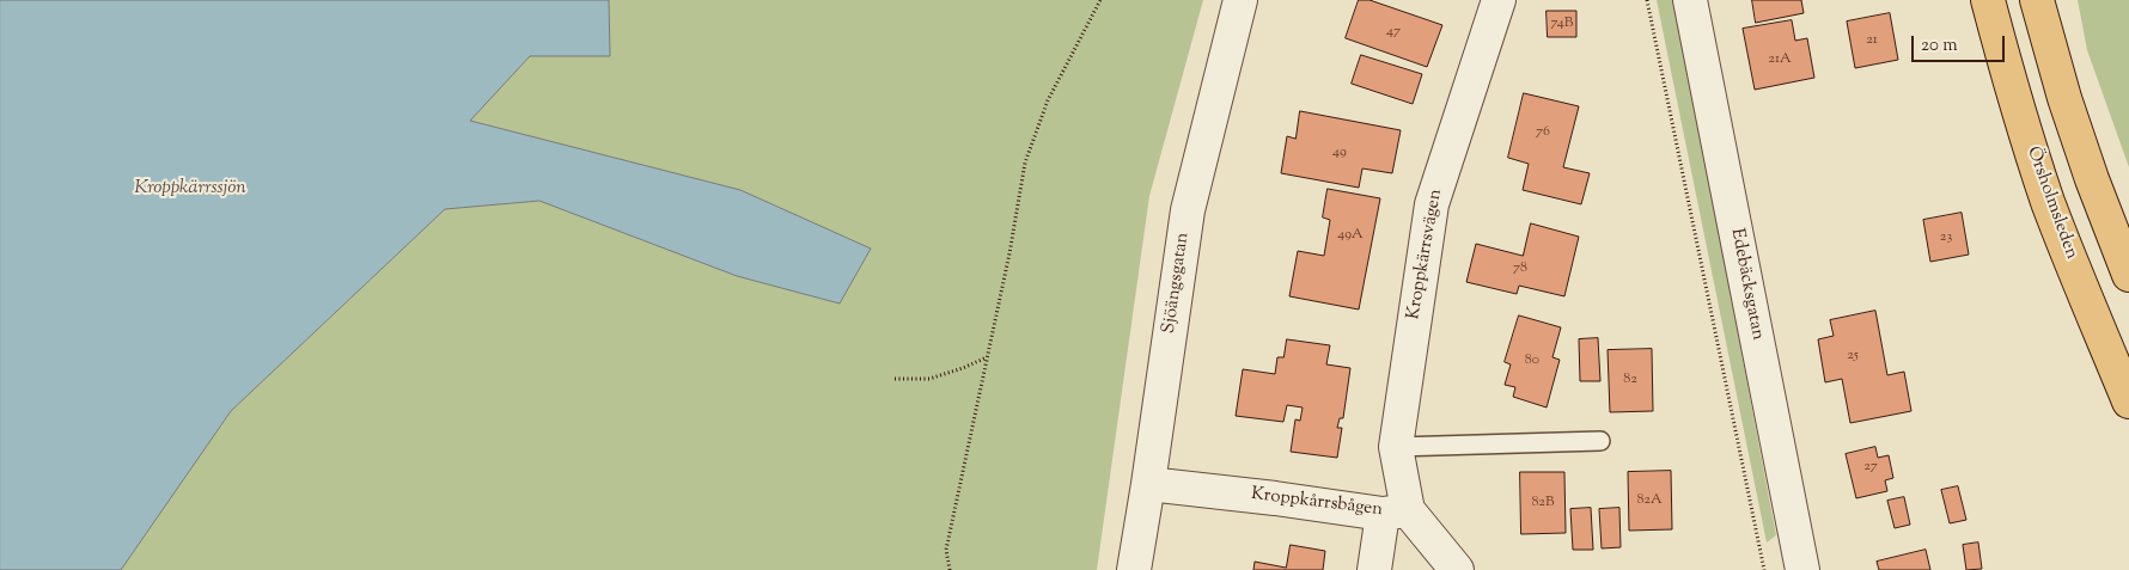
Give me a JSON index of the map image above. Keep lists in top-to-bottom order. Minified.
{"streets":{"main road":["Örsholmsleden"],"street":["Kroppkärrsvägen","Sjöängsgatan","Edebäcksgatan","Kroppkårrsbågen"]},"crossings":[["Kroppkärrsvägen","Kroppkårrsbågen"],["Sjöängsgatan","Kroppkårrsbågen"]],"water":["Kroppkärrssjön"],"house_numbers":["74B","47","21","21A","76","49","49A","23","78","25","80","82","27","82A","82B"],"scale_bar":"20 m"}
